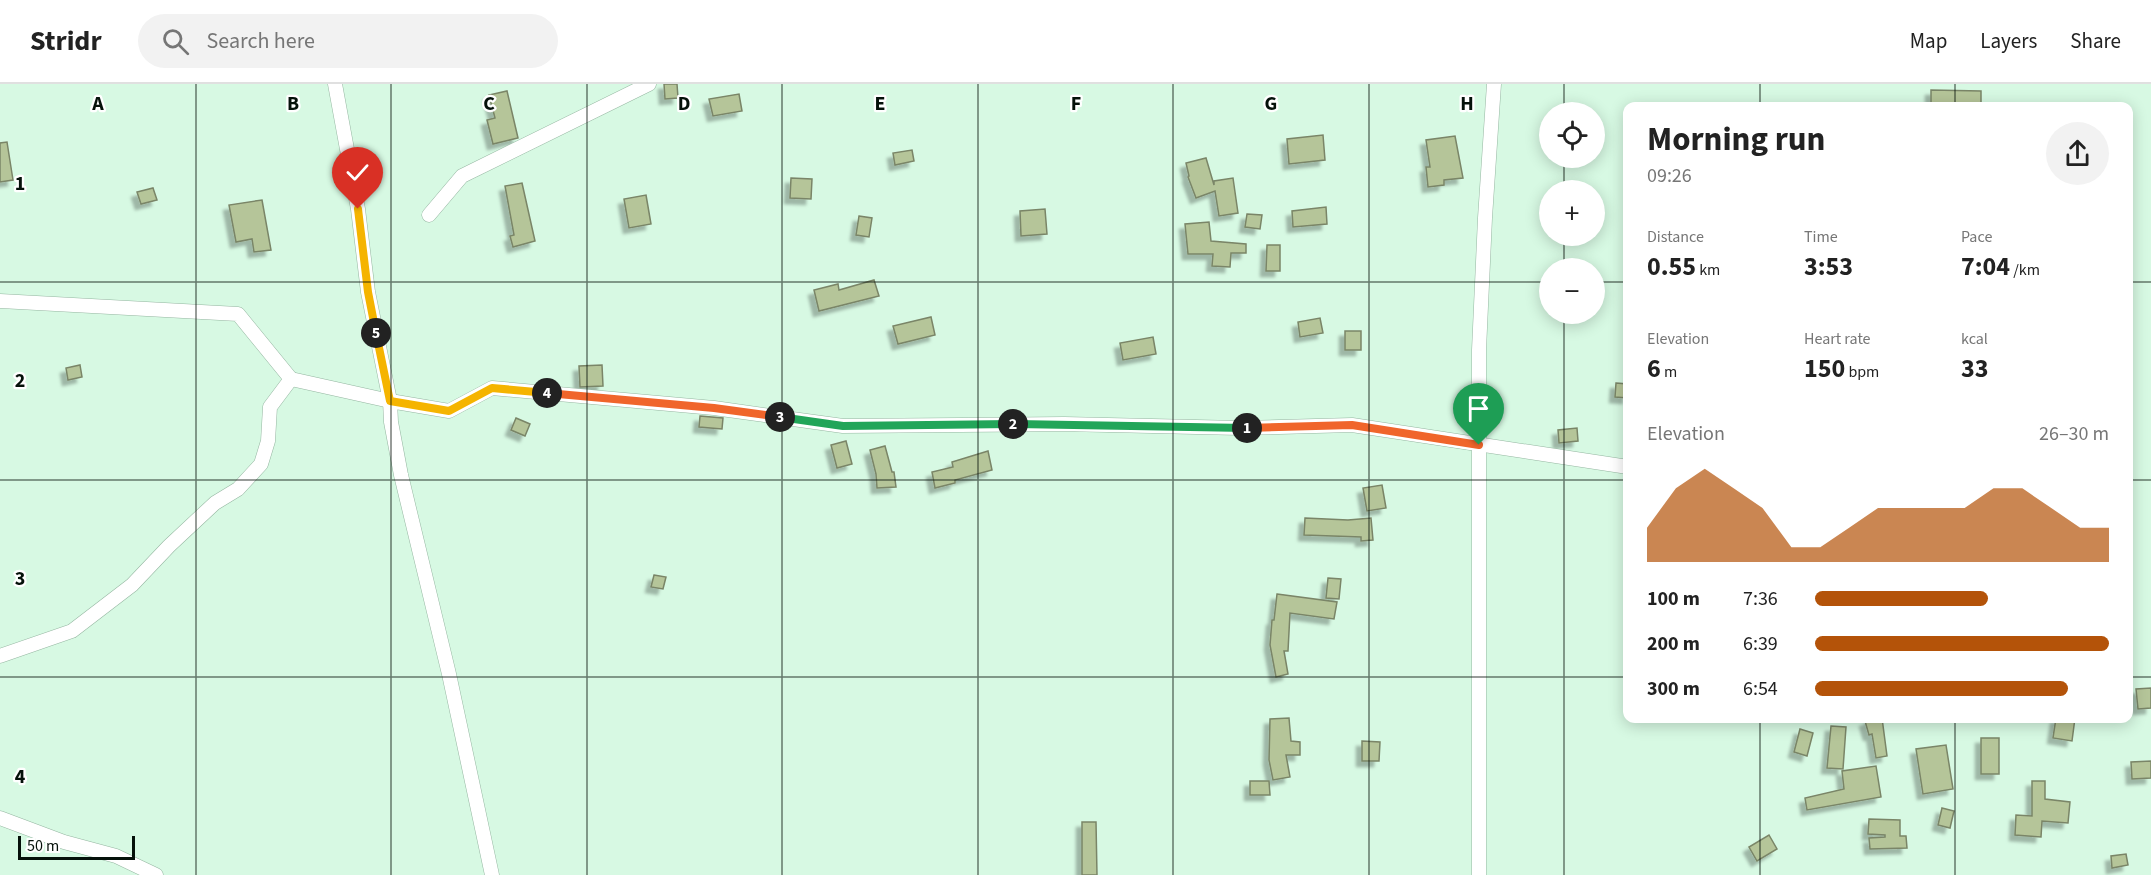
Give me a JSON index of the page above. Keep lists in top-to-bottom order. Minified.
{"scale_bar":"50 m","page":{"header":"Stridr","search":"Search here","nav":["Map","Layers","Share"],"map_buttons":["+","−"],"heading":["Morning run","09:26"],"stats":[["Distance","0.55 km"],["Time","3:53"],["Pace","7:04 /km"],["Elevation","6 m"],["Heart rate","150 bpm"],["kcal","33"]],"pins":["5","4","3","2","1"],"chart":["Elevation","26–30 m"],"list":[{"name":"100 m","note":"7:36"},{"name":"200 m","note":"6:39"},{"name":"300 m","note":"6:54"}],"scale":"50 m"},"grid":{"columns":["A","B","C","D","E","F","G","H"],"rows":["1","2","3","4"]}}
